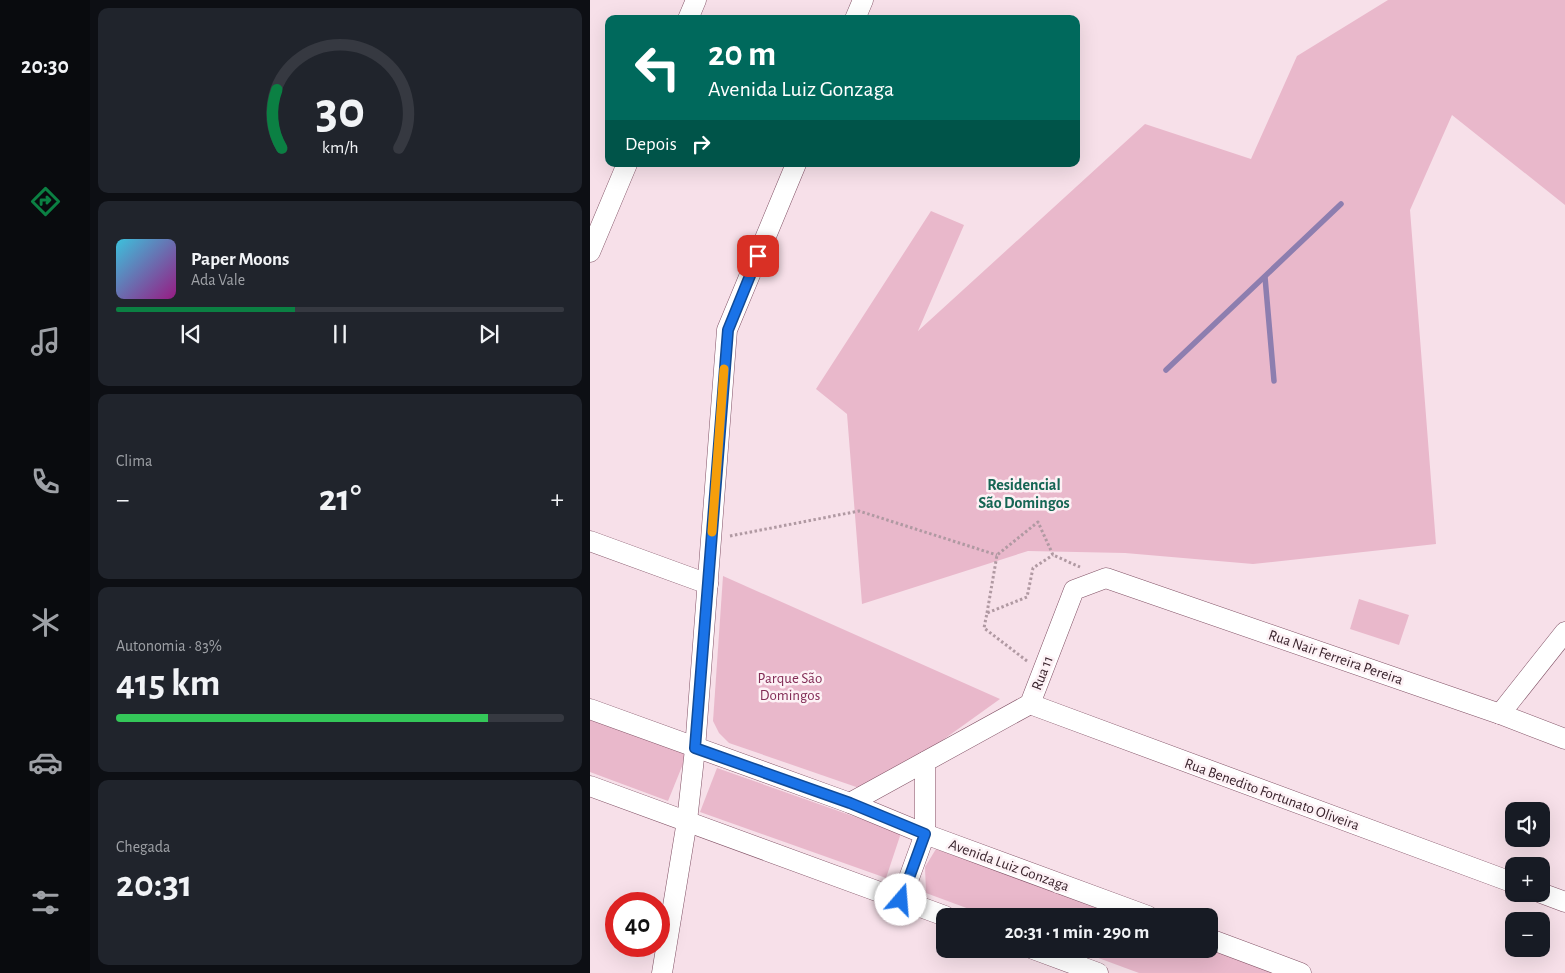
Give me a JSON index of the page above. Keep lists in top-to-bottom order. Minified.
{"streets":{"street":["Rua Nair Ferreira Pereira","Rua 11","Rua Benedito Fortunato Oliveira","Avenida Luiz Gonzaga"]},"crossings":[["Rua Nair Ferreira Pereira","Rua 11"],["Rua 11","Rua Benedito Fortunato Oliveira"],["Rua 11","Avenida Luiz Gonzaga"]],"districts":["Residencial São Domingos"],"parks":["Parque São Domingos"],"page":{"tabs":"20:30","turn":["20 m","Avenida Luiz Gonzaga"],"then":"Depois","song":["Paper Moons","Ada Vale"],"tile":["Clima",["Autonomia · 83%","415 km"],["Chegada","20:31"]],"heat":["−","21°","+"],"map_buttons":["+","−"],"limit":"40","trip":"20:31 · 1 min · 290 m","gauge":["30","km/h"]}}
